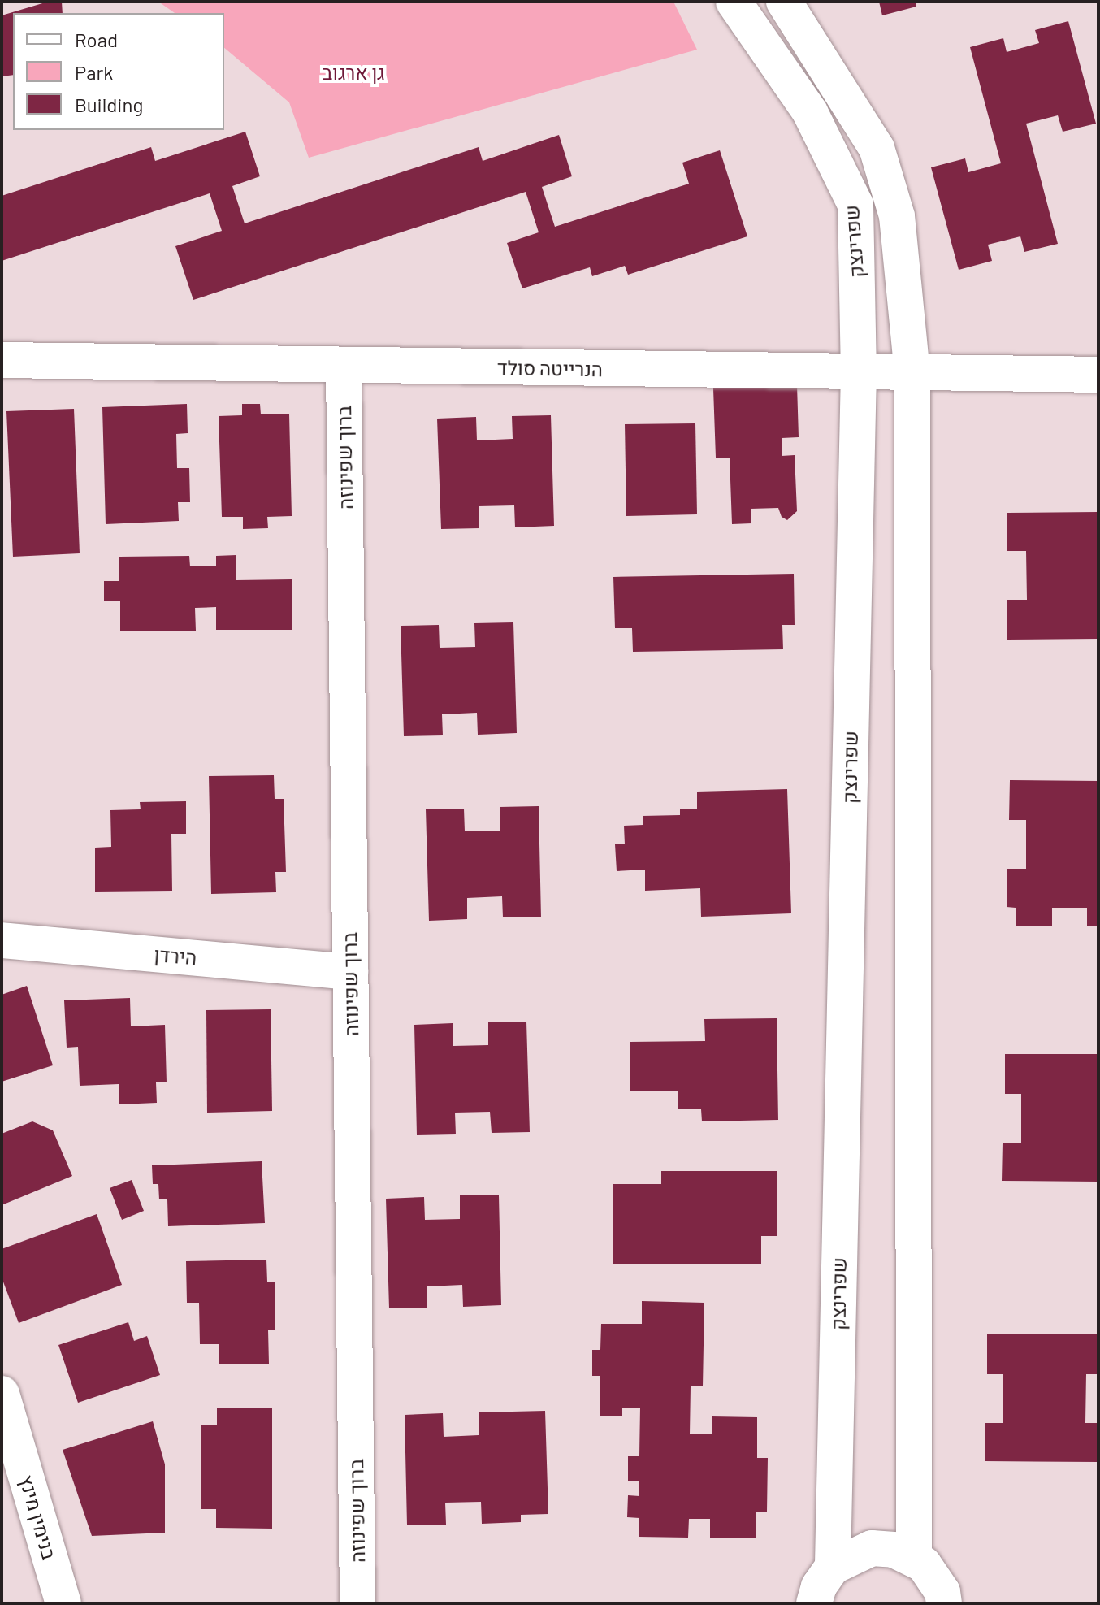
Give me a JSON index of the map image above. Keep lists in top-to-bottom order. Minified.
{"streets":{"street":["שפרינצק","הנרייטה סולד","ברוך שפינוזה","הירדן","בנימין מינץ"]},"crossings":[["שפרינצק","הנרייטה סולד"],["הנרייטה סולד","ברוך שפינוזה"],["ברוך שפינוזה","הירדן"]],"parks":["גן ארגוב"],"legend":["Road","Park","Building"]}
